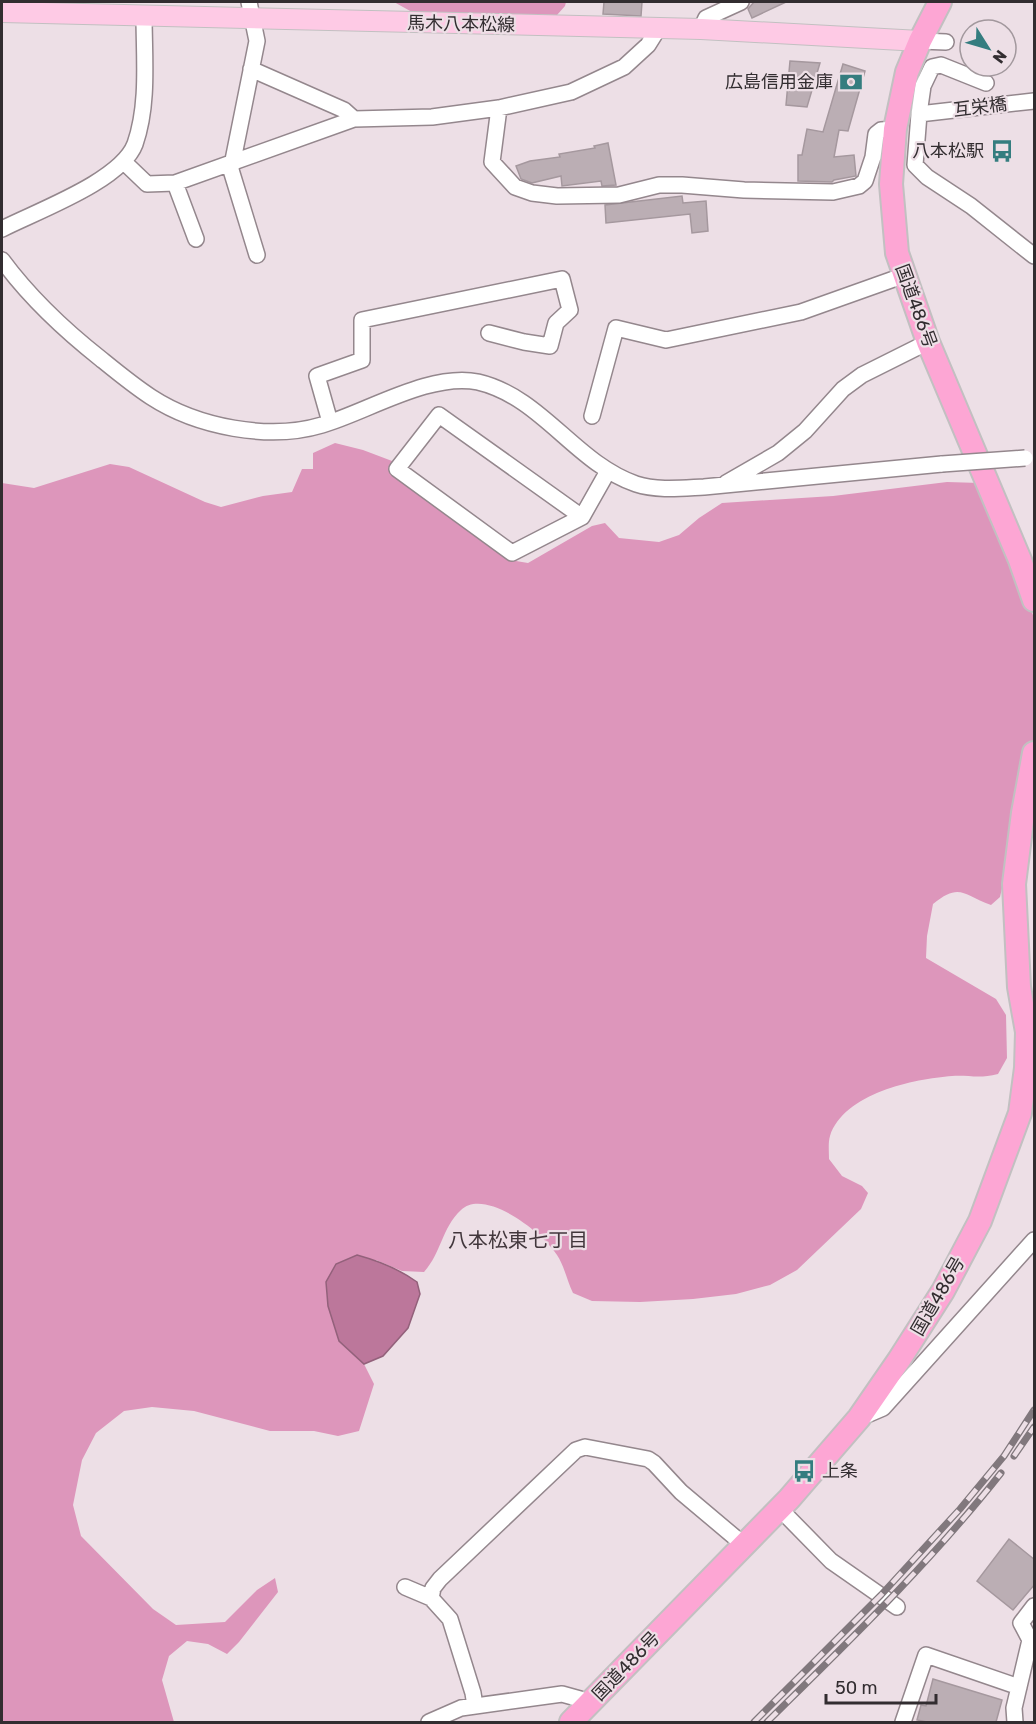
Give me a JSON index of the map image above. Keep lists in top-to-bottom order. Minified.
{"streets":{"highway":["国道486号"],"main road":["馬木八本松線"],"street":["互栄橋"]},"crossings":[["馬木八本松線","国道486号"]],"districts":["八本松東七丁目"],"places":{"bank":["広島信用金庫"],"bus stop":["八本松駅","上条"]},"scale_bar":"50 m","north":"bottom right"}
